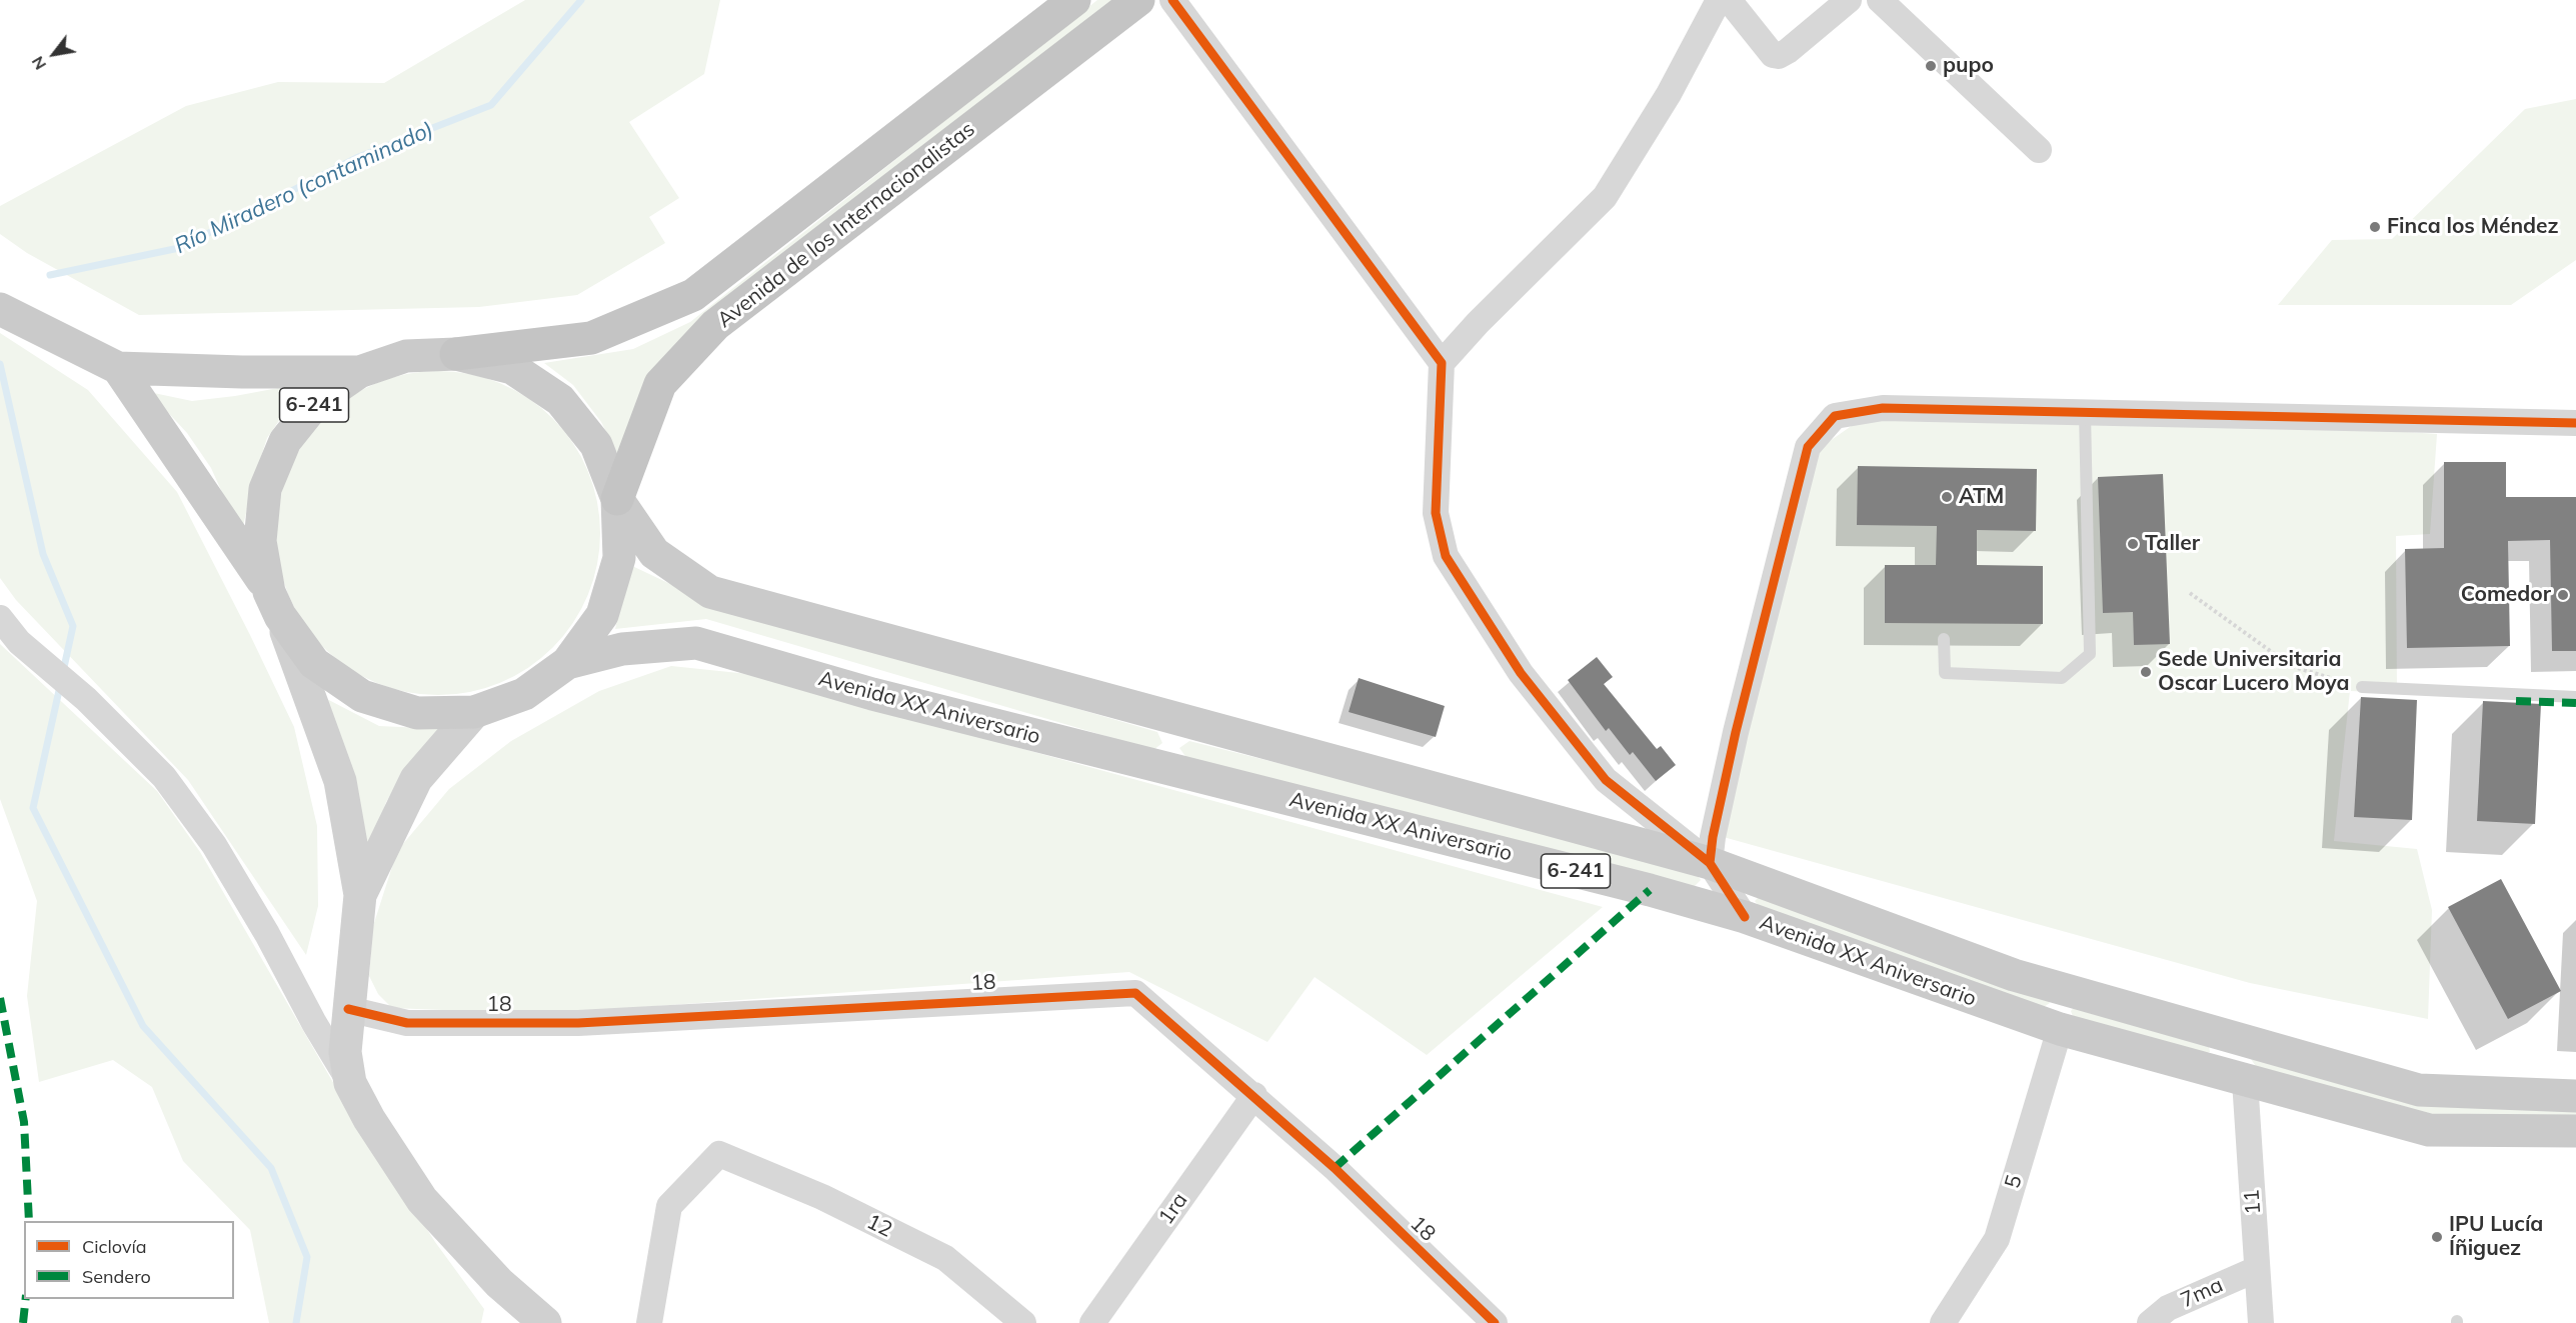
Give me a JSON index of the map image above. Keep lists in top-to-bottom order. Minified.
{"streets":{"highway":["Avenida de los Internacionalistas"],"main road":["6-241","Avenida XX Aniversario"],"street":["18","5","11","1ra","12","7ma"]},"crossings":[["Avenida de los Internacionalistas","6-241"],["Avenida de los Internacionalistas","Avenida XX Aniversario"],["6-241","Avenida XX Aniversario"],["Avenida XX Aniversario","5"],["Avenida XX Aniversario","11"],["18","1ra"],["11","7ma"]],"water":["Río Miradero (contaminado)"],"places":["pupo","Finca los Méndez","ATM","Taller","Comedor","Sede Universitaria Oscar Lucero Moya","IPU Lucía Íñiguez"],"legend":["Ciclovía","Sendero"],"north":"bottom left"}
